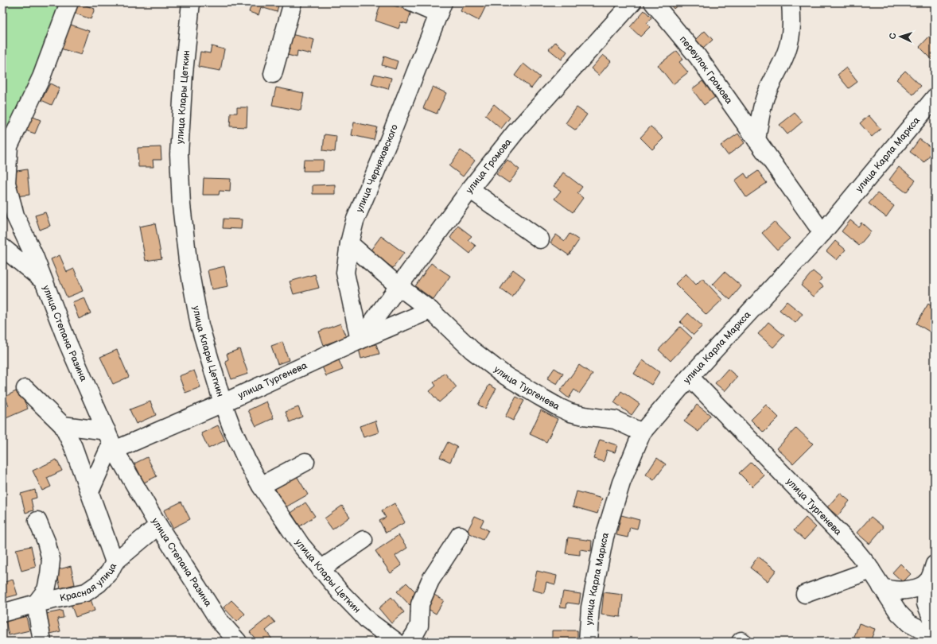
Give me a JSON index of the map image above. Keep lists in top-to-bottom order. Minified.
{"streets":{"street":["переулок Громова","улица Клары Цеткин","улица Карла Маркса","улица Громова","улица Черняховского","улица Степана Разина","улица Тургенева","Красная улица"]},"crossings":[["переулок Громова","улица Карла Маркса"],["улица Клары Цеткин","улица Тургенева"],["улица Карла Маркса","улица Тургенева"],["улица Громова","улица Черняховского"],["улица Громова","улица Тургенева"],["улица Черняховского","улица Тургенева"],["улица Степана Разина","улица Тургенева"],["улица Степана Разина","Красная улица"]],"north":"left"}
